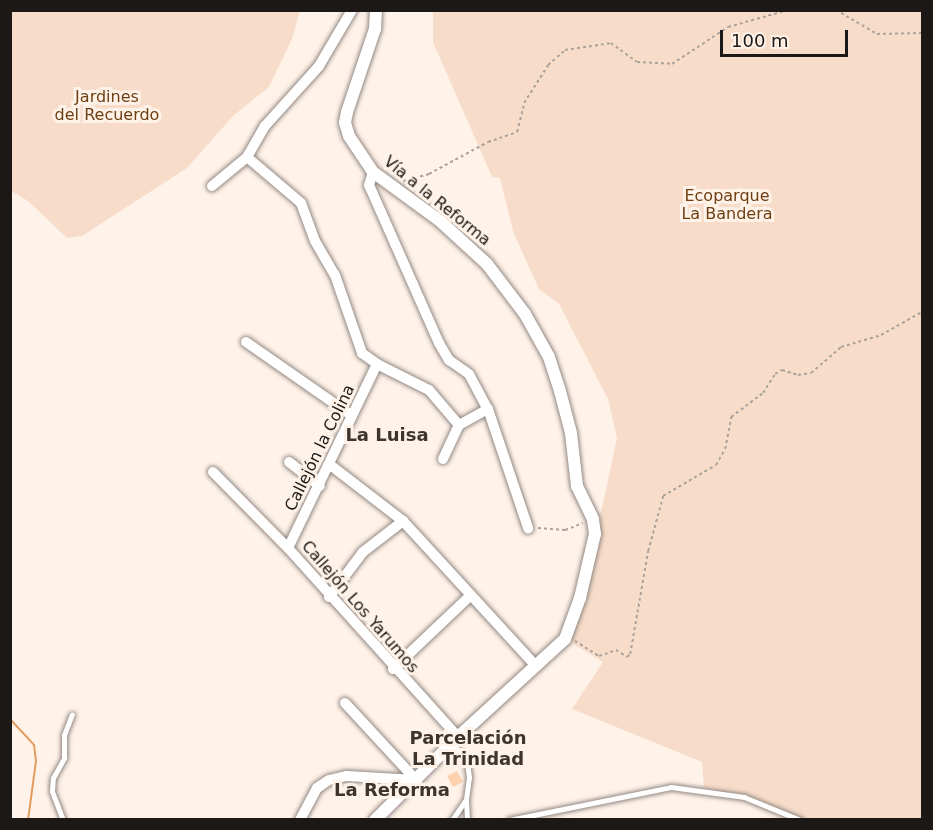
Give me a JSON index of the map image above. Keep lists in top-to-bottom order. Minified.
{"streets":{"street":["Vía a la Reforma","Callejón la Colina","Callejón Los Yarumos"]},"crossings":[["Vía a la Reforma","Callejón Los Yarumos"],["Callejón la Colina","Callejón Los Yarumos"]],"districts":["La Luisa","Parcelación La Trinidad","La Reforma"],"parks":["Jardines del Recuerdo","Ecoparque La Bandera"],"scale_bar":"100 m"}
